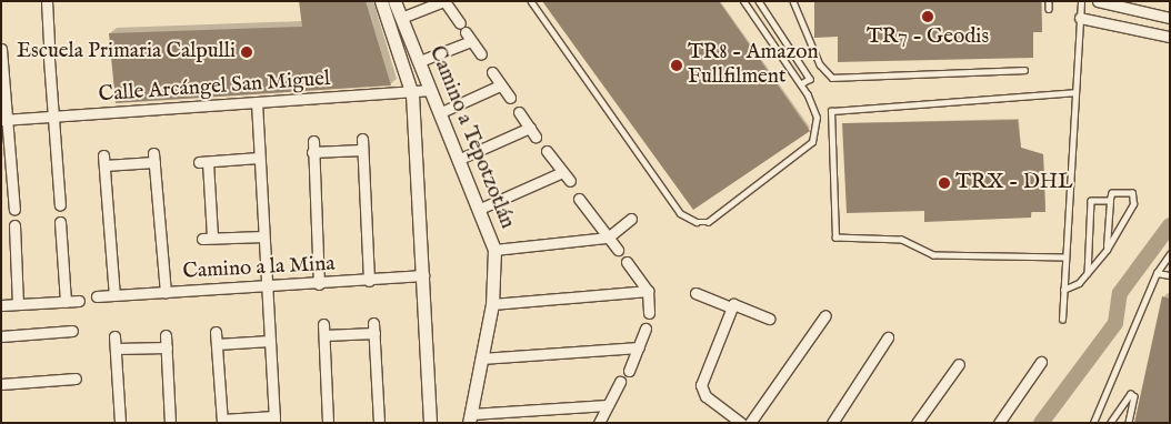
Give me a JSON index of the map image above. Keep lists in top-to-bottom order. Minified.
{"streets":{"main road":["Camino a Tepotzotlán"],"street":["Calle Arcángel San Miguel","Camino a la Mina"]},"crossings":[["Calle Arcángel San Miguel","Camino a Tepotzotlán"],["Camino a Tepotzotlán","Camino a la Mina"]],"places":["TR7 - Geodis","Escuela Primaria Calpulli","TR8 - Amazon Fullfilment","TRX - DHL"]}
